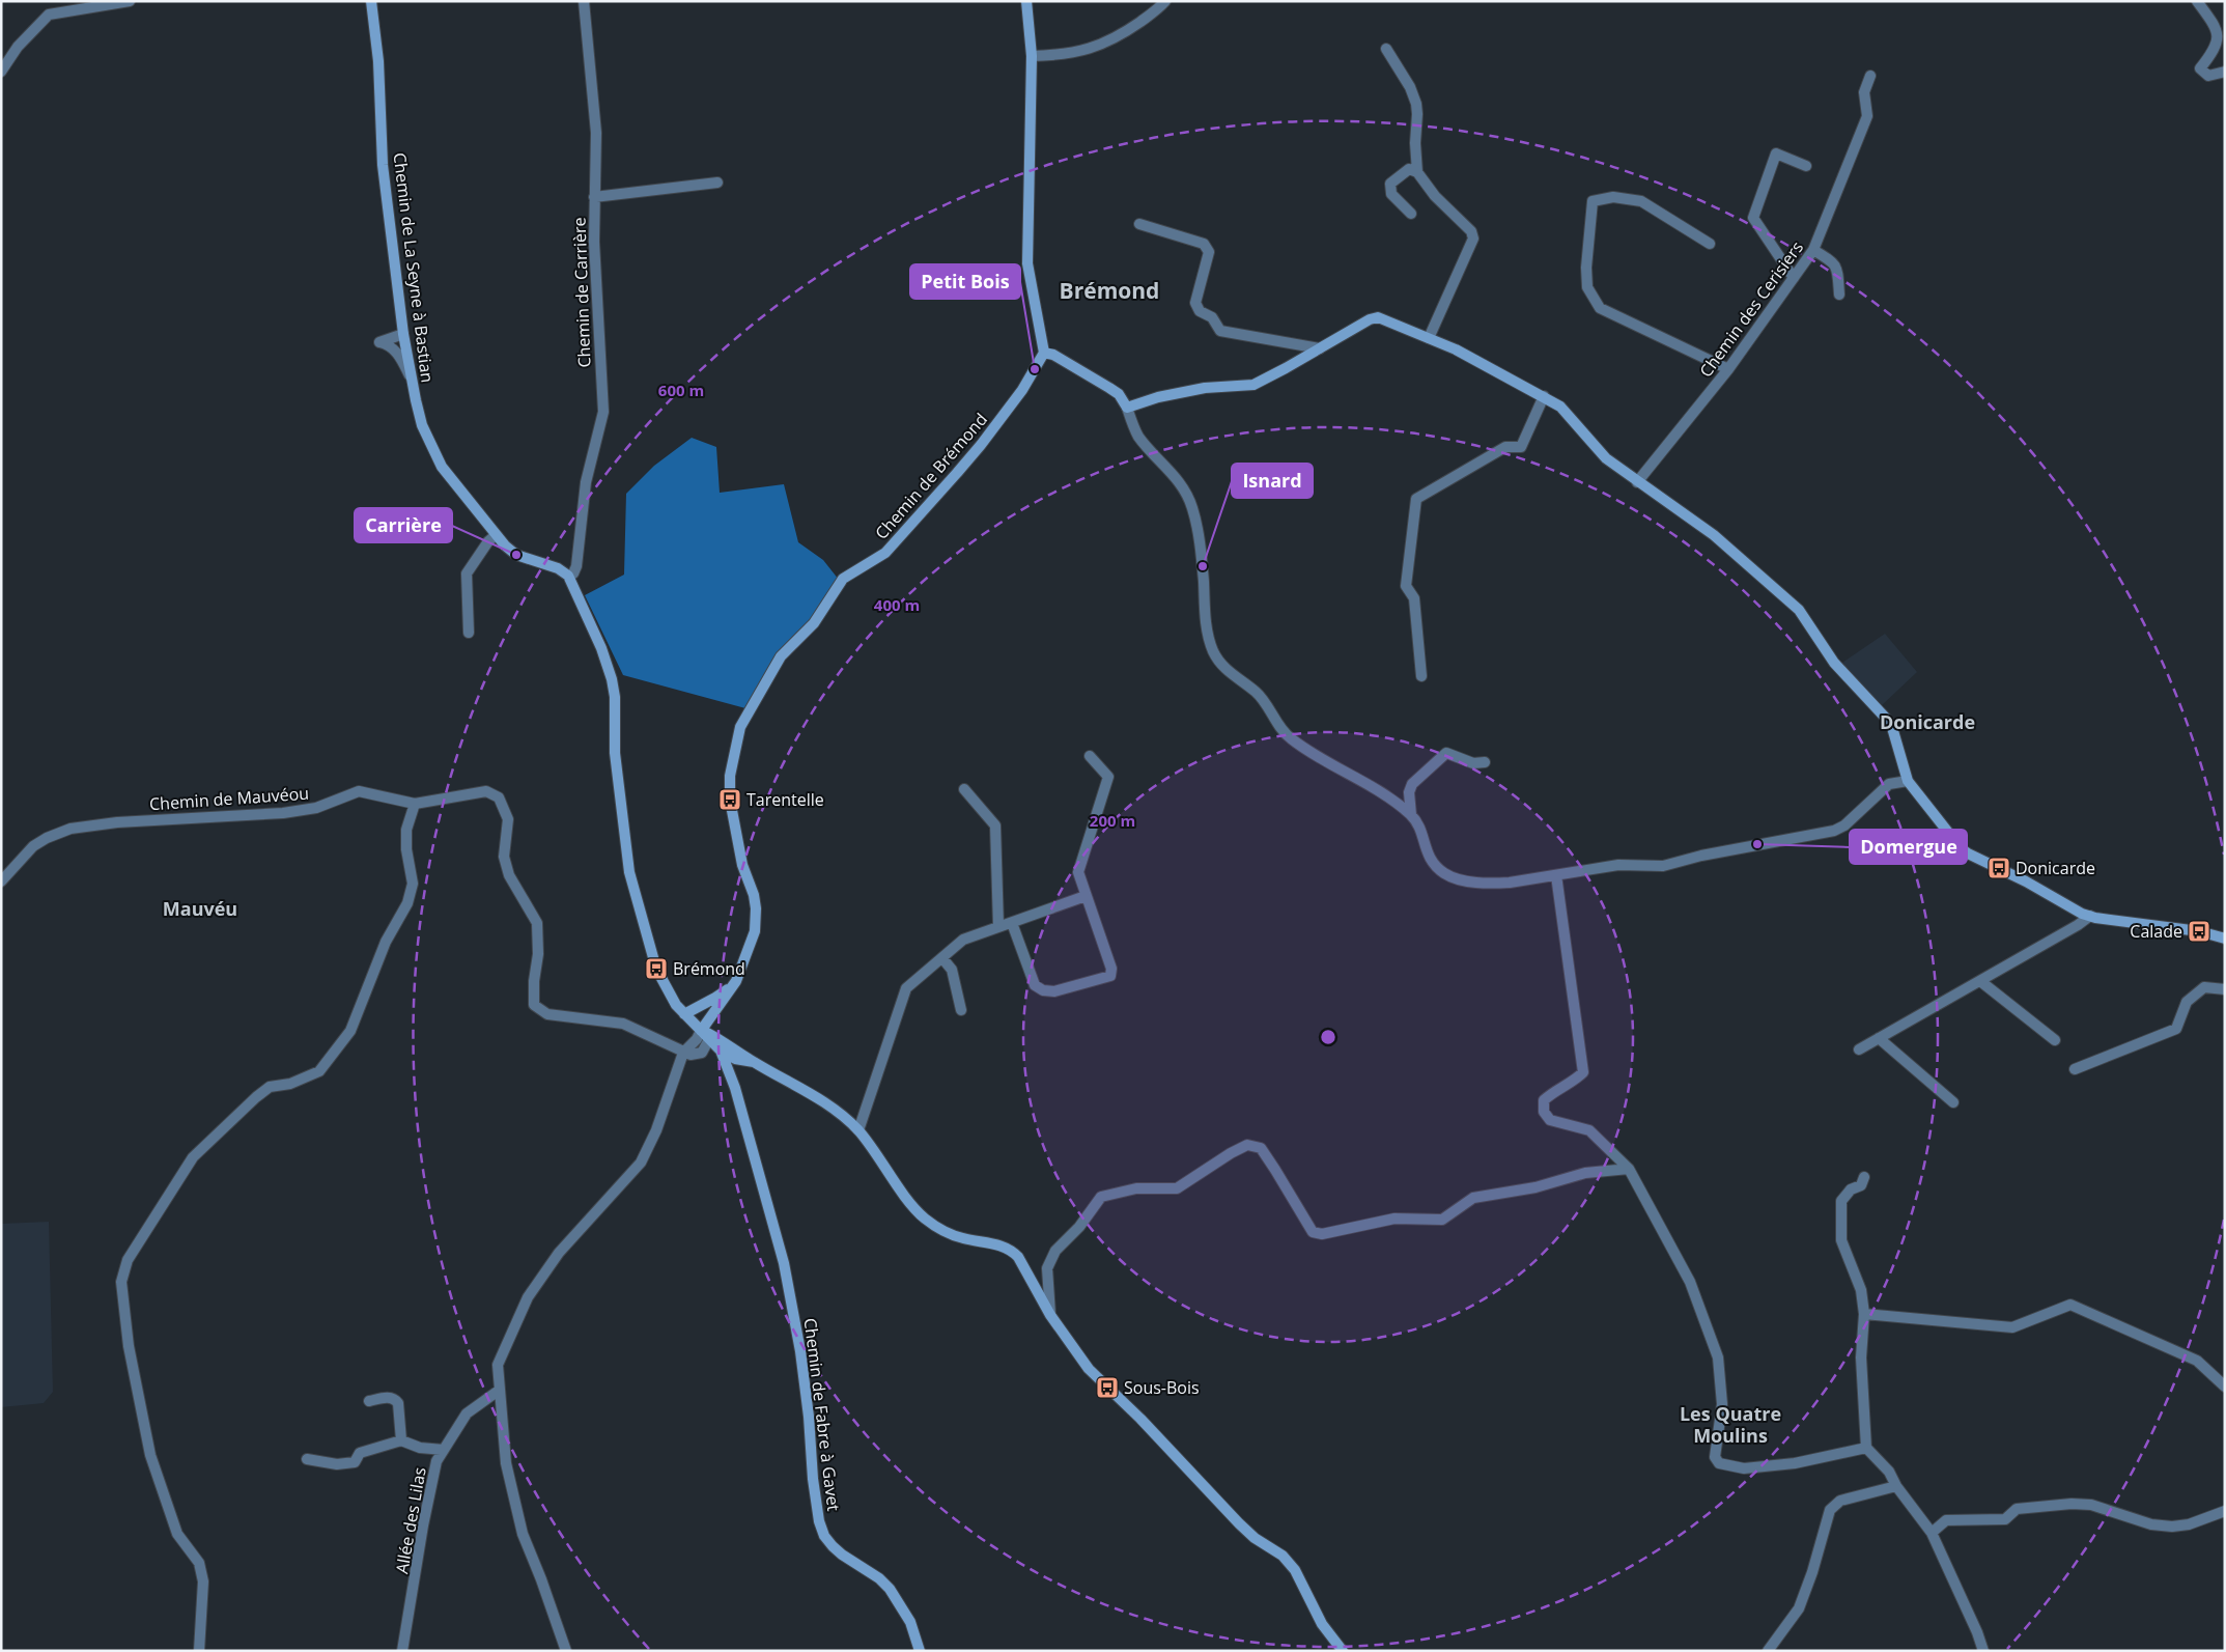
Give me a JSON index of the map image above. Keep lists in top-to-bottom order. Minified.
{"streets":{"street":["Chemin de La Seyne à Bastian","Chemin de Carrière","Chemin des Cerisiers","Chemin de Brémond","Chemin de Mauvéou","Chemin de Fabre à Gavet","Allée des Lilas"]},"crossings":[["Chemin de La Seyne à Bastian","Chemin de Carrière"]],"districts":["Brémond","Donicarde","Mauvéu","Les Quatre Moulins"],"places":{"other":["Petit Bois","Carrière","Isnard","Domergue"],"bus stop":["Tarentelle","Donicarde","Calade","Brémond","Sous-Bois"]},"rings":["600 m","400 m","200 m"]}
